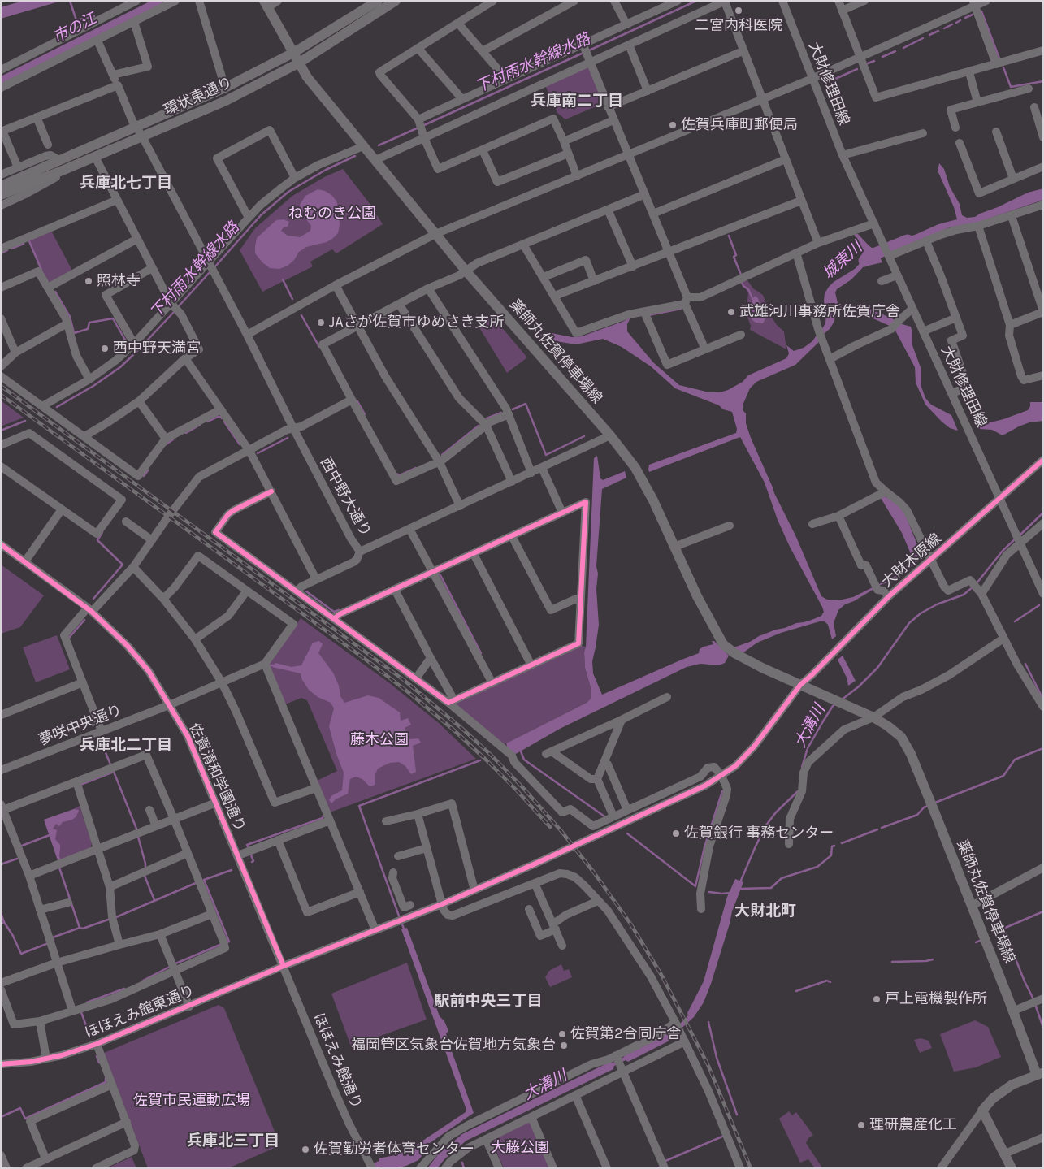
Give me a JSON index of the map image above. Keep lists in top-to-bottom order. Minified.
{"streets":{"main road":["環状東通り","薬師丸佐賀停車場線"],"street":["大財修理田線","西中野大通り","大財木原線","夢咲中央通り","佐賀清和学園通り","ほほえみ館東通り","ほほえみ館通り"]},"crossings":[["大財修理田線","大財木原線"],["環状東通り","薬師丸佐賀停車場線"],["薬師丸佐賀停車場線","西中野大通り"],["薬師丸佐賀停車場線","大財木原線"],["大財木原線","ほほえみ館東通り"],["夢咲中央通り","佐賀清和学園通り"],["佐賀清和学園通り","ほほえみ館東通り"],["佐賀清和学園通り","ほほえみ館通り"],["ほほえみ館東通り","ほほえみ館通り"]],"districts":["兵庫南二丁目","兵庫北七丁目","兵庫北二丁目","大財北町","駅前中央三丁目","兵庫北三丁目"],"water":["市の江","下村雨水幹線水路","城東川","大溝川"],"parks":["ねむのき公園","藤木公園","佐賀市民運動広場","大藤公園"],"places":["二宮内科医院","佐賀兵庫町郵便局","照林寺","武雄河川事務所佐賀庁舎","JAさが佐賀市ゆめさき支所","西中野天満宮","佐賀銀行 事務センター","戸上電機製作所","佐賀第2合同庁舎","福岡管区気象台佐賀地方気象台","理研農産化工","佐賀勤労者体育センター"]}
